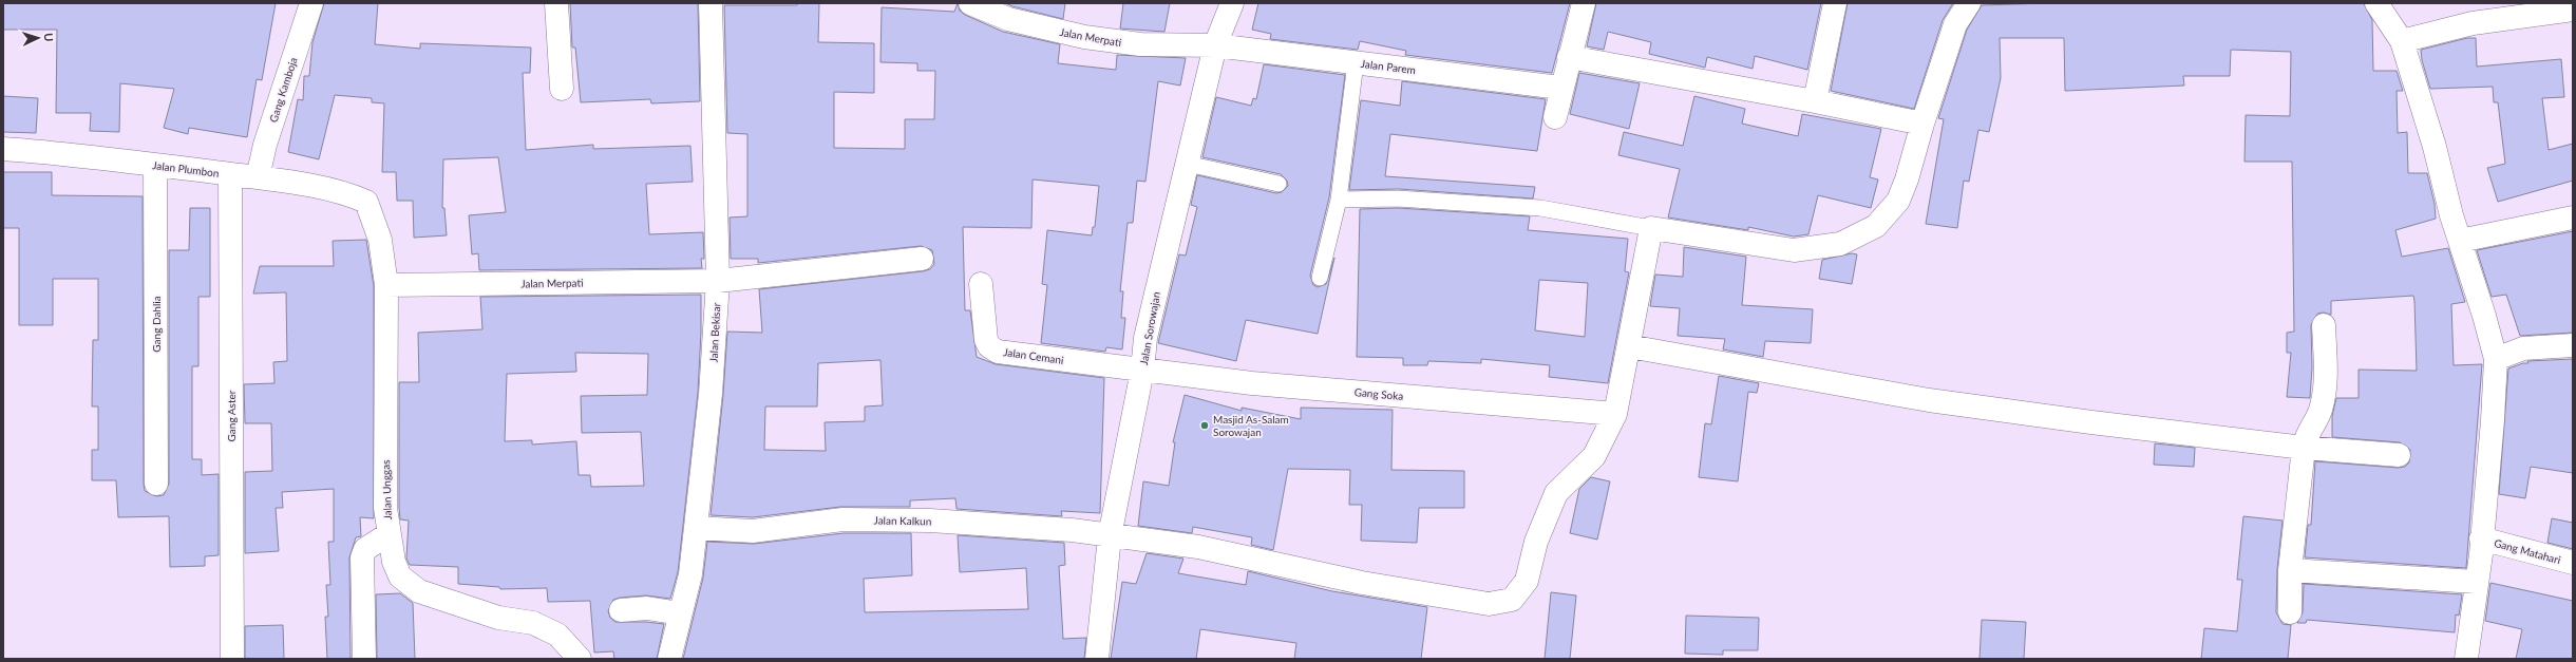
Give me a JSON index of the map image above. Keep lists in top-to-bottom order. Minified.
{"streets":{"street":["Jalan Merpati","Jalan Parem","Gang Kamboja","Jalan Plumbon","Gang Dahlia","Jalan Sorowajan","Jalan Bekisar","Jalan Cemani","Gang Soka","Gang Aster","Jalan Unggas","Jalan Kalkun","Gang Matahari"]},"crossings":[["Jalan Merpati","Jalan Parem"],["Jalan Merpati","Jalan Sorowajan"],["Jalan Merpati","Jalan Bekisar"],["Jalan Merpati","Jalan Unggas"],["Jalan Parem","Jalan Sorowajan"],["Gang Kamboja","Jalan Plumbon"],["Jalan Plumbon","Gang Dahlia"],["Jalan Plumbon","Gang Aster"],["Jalan Plumbon","Jalan Unggas"],["Jalan Sorowajan","Jalan Cemani"],["Jalan Sorowajan","Gang Soka"],["Jalan Sorowajan","Jalan Kalkun"],["Jalan Bekisar","Jalan Kalkun"],["Jalan Cemani","Gang Soka"],["Gang Soka","Jalan Kalkun"]],"places":["Masjid As-Salam Sorowajan"],"north":"right"}
